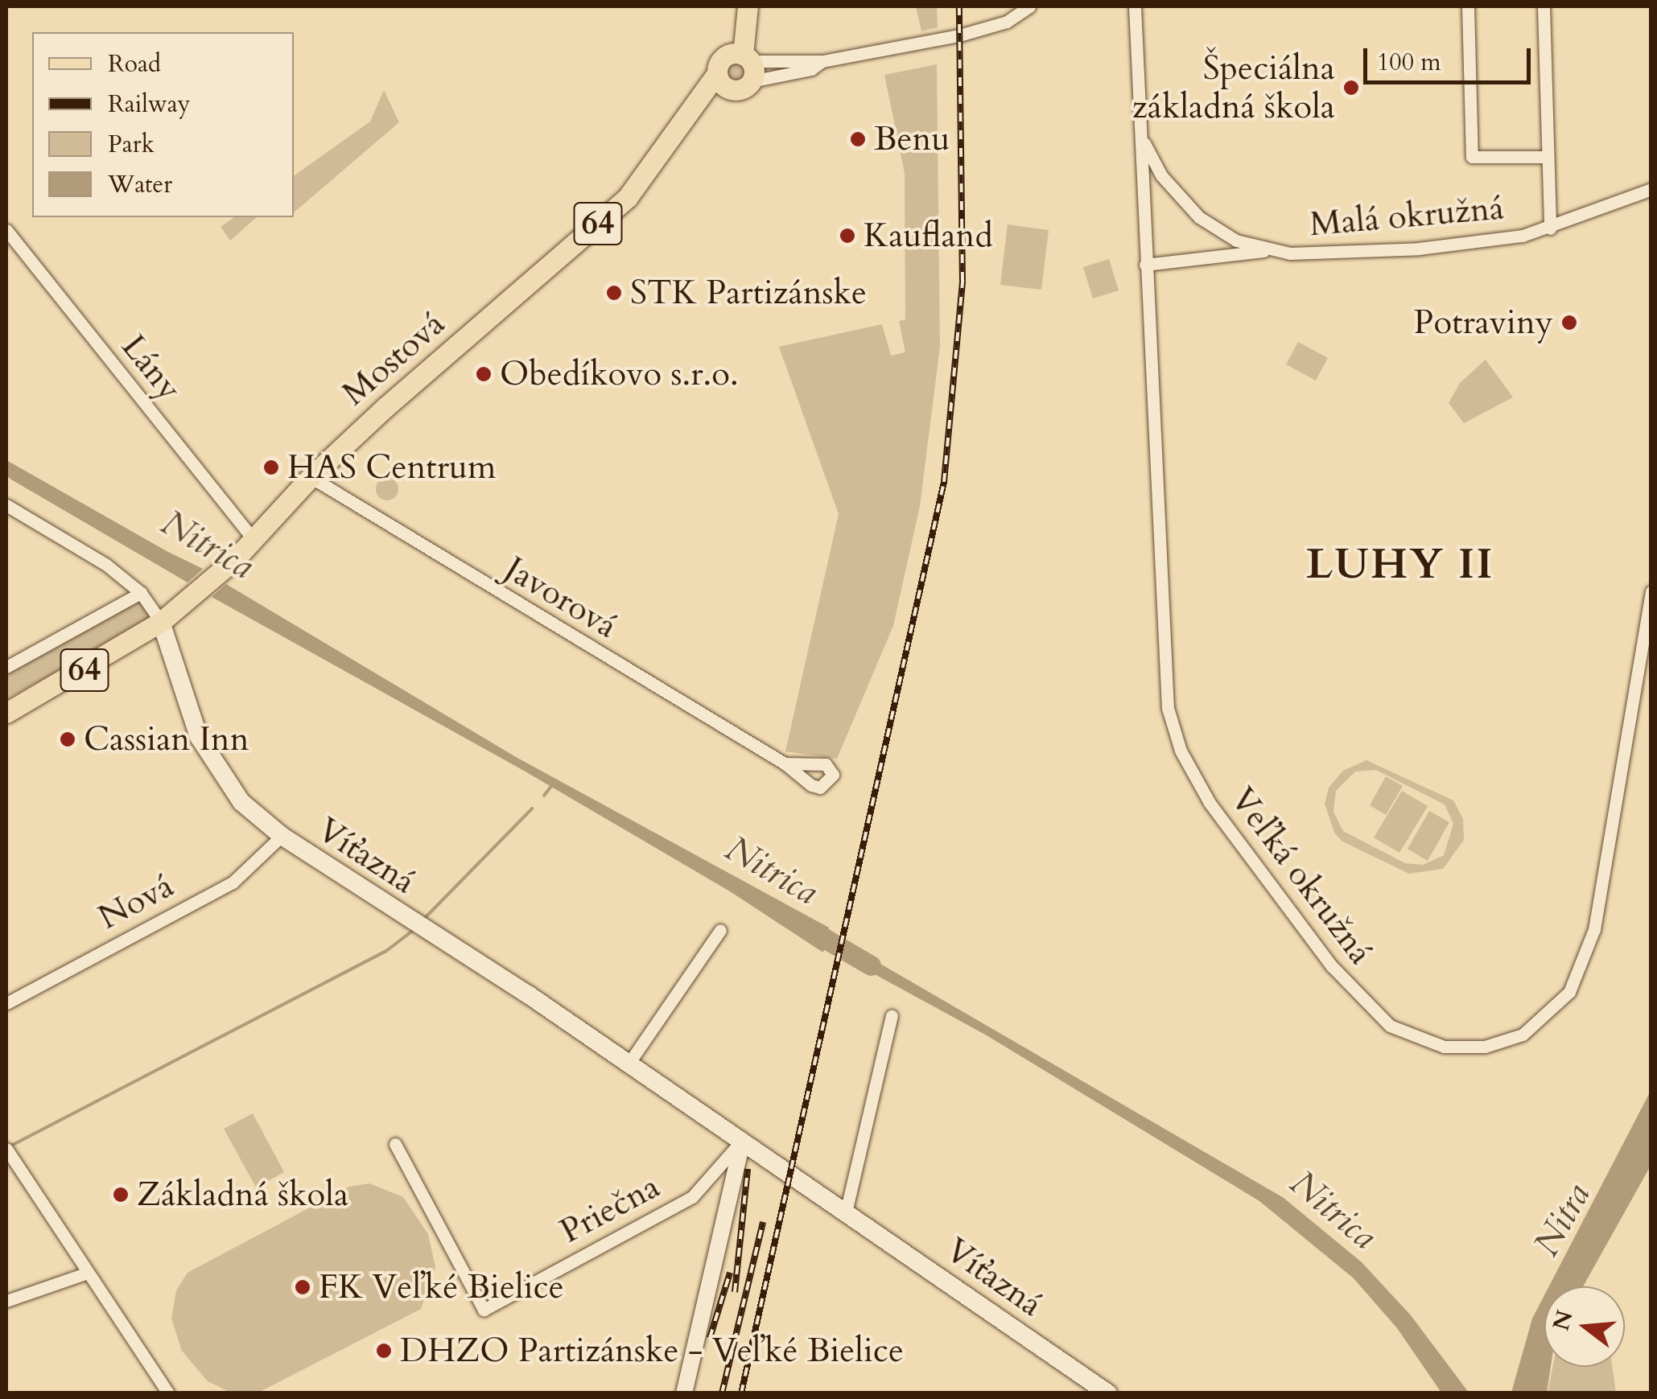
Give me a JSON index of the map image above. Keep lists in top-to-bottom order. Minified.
{"streets":{"main road":["64","Mostová","Víťazná"],"street":["Malá okružná","Lány","Javorová","Veľká okružná","Nová","Priečna"]},"crossings":[["Malá okružná","Veľká okružná"],["64","Mostová"],["64","Víťazná"],["Mostová","Lány"],["Mostová","Javorová"],["Mostová","Víťazná"],["Víťazná","Nová"],["Víťazná","Priečna"]],"districts":["LUHY II"],"water":["Nitrica","Nitra"],"places":["Špeciálna základná škola","Benu","Kaufland","STK Partizánske","Potraviny","Obedíkovo s.r.o.","HAS Centrum","Cassian Inn","Základná škola","FK Veľké Bielice","DHZO Partizánske - Veľké Bielice"],"legend":["Road","Railway","Park","Water"],"scale_bar":"100 m","north":"left"}
